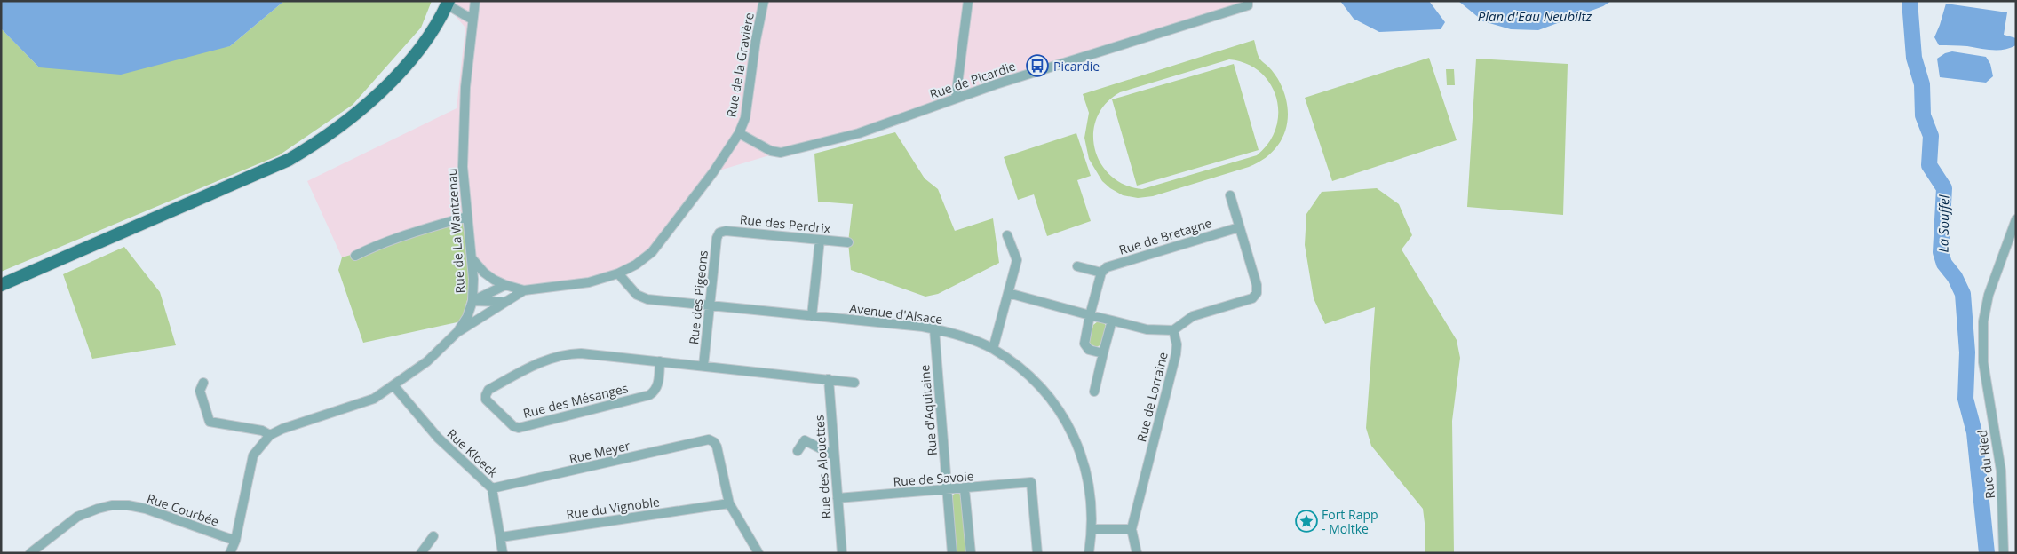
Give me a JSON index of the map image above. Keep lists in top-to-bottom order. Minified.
{"streets":{"street":["Rue de la Gravière","Rue de Picardie","Rue des Perdrix","Rue de La Wantzenau","Rue de Bretagne","Rue des Pigeons","Avenue d'Alsace","Rue de Lorraine","Rue des Mésanges","Rue d'Aquitaine","Rue Meyer","Rue Kloeck","Rue du Ried","Rue des Alouettes","Rue de Savoie","Rue du Vignoble","Rue Courbée"]},"crossings":[["Rue de la Gravière","Rue de Picardie"],["Rue de la Gravière","Avenue d'Alsace"],["Rue des Perdrix","Rue des Pigeons"],["Rue de La Wantzenau","Rue Kloeck"],["Rue de La Wantzenau","Rue Courbée"],["Rue des Pigeons","Avenue d'Alsace"],["Rue des Pigeons","Rue des Mésanges"],["Avenue d'Alsace","Rue d'Aquitaine"],["Rue des Mésanges","Rue des Alouettes"],["Rue d'Aquitaine","Rue de Savoie"],["Rue Meyer","Rue Kloeck"],["Rue Meyer","Rue du Vignoble"],["Rue Kloeck","Rue du Vignoble"],["Rue des Alouettes","Rue de Savoie"]],"water":["Plan d'Eau Neubiltz","La Souffel"],"places":{"bus stop":["Picardie"],"place":["Fort Rapp - Moltke"]}}
